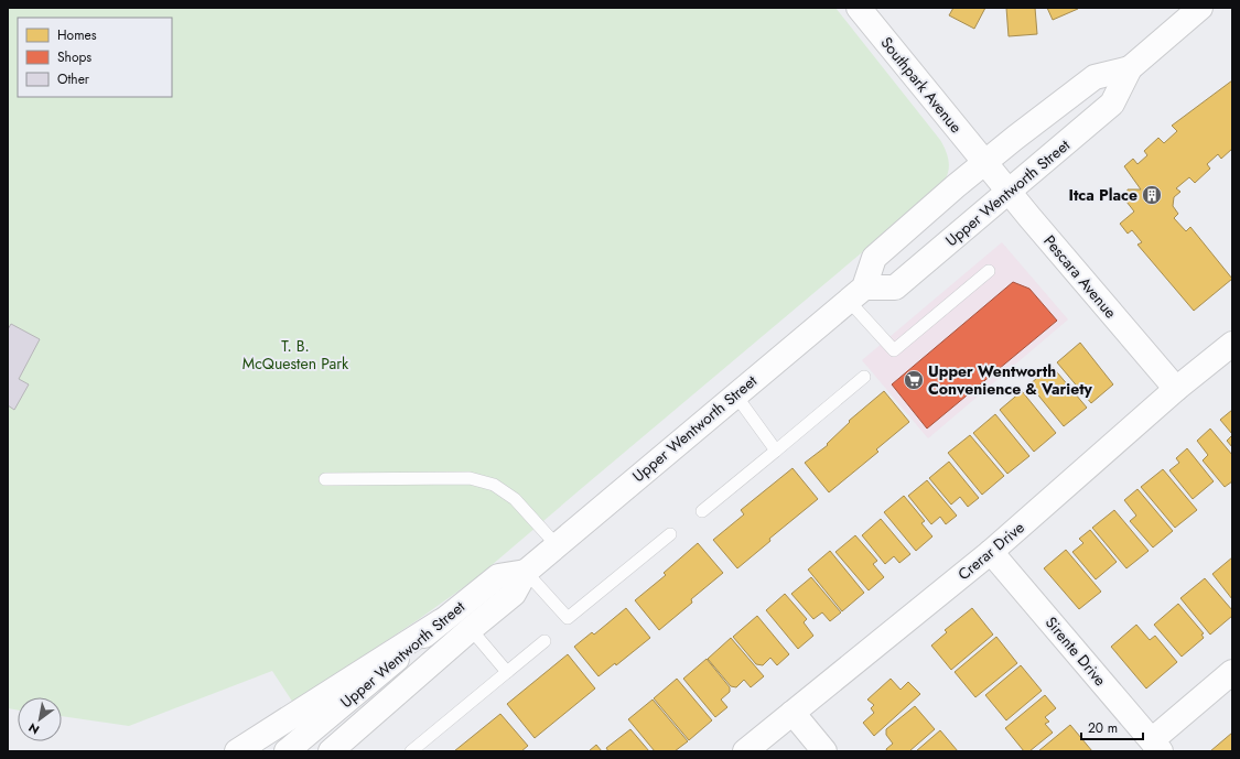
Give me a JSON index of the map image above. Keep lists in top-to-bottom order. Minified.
{"streets":{"main road":["Southpark Avenue","Upper Wentworth Street","Pescara Avenue","Crerar Drive","Sirente Drive"]},"crossings":[["Southpark Avenue","Upper Wentworth Street"],["Southpark Avenue","Pescara Avenue"],["Upper Wentworth Street","Pescara Avenue"],["Pescara Avenue","Crerar Drive"],["Crerar Drive","Sirente Drive"]],"parks":["T. B. McQuesten Park"],"places":{"building":["Itca Place"],"supermarket":["Upper Wentworth Convenience & Variety"]},"legend":["Homes","Shops","Other"],"scale_bar":"20 m","north":"bottom left"}
